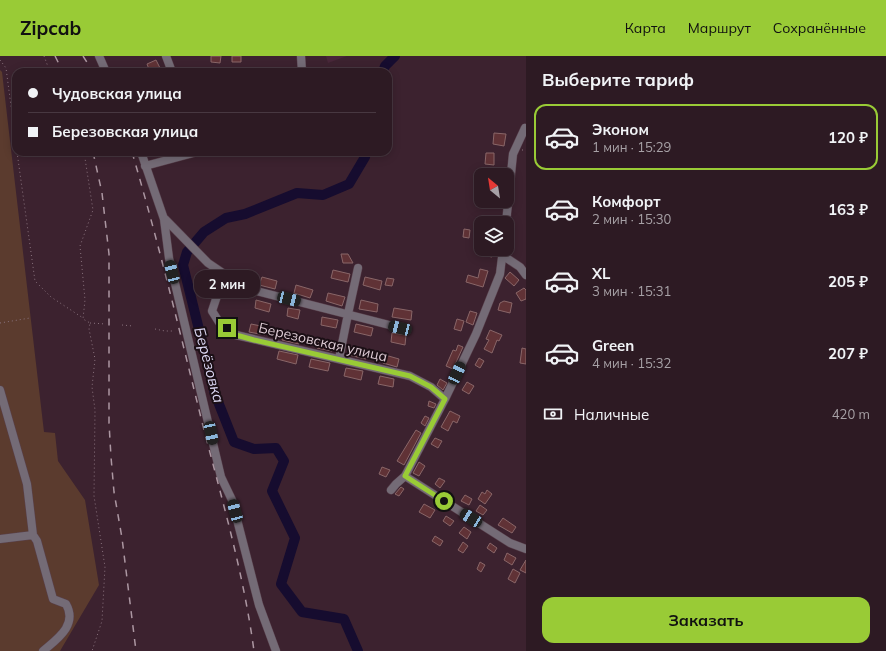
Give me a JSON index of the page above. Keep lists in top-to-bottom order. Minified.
{"streets":{"street":["Березовская улица"]},"water":["Берёзовка"],"north":"top left","page":{"header":"Zipcab","nav":["Карта","Маршрут","Сохранённые"],"heading":"Выберите тариф","banner":["Чудовская улица","Березовская улица"],"list":[{"name":"Эконом","note":"1 мин · 15:29","value":"120 ₽"},{"name":"Комфорт","note":"2 мин · 15:30","value":"163 ₽"},{"name":"XL","note":"3 мин · 15:31","value":"205 ₽"},{"name":"Green","note":"4 мин · 15:32","value":"207 ₽"}],"bubble":"2 мин","pay":["Наличные","420 m"],"buttons":"Заказать"}}
